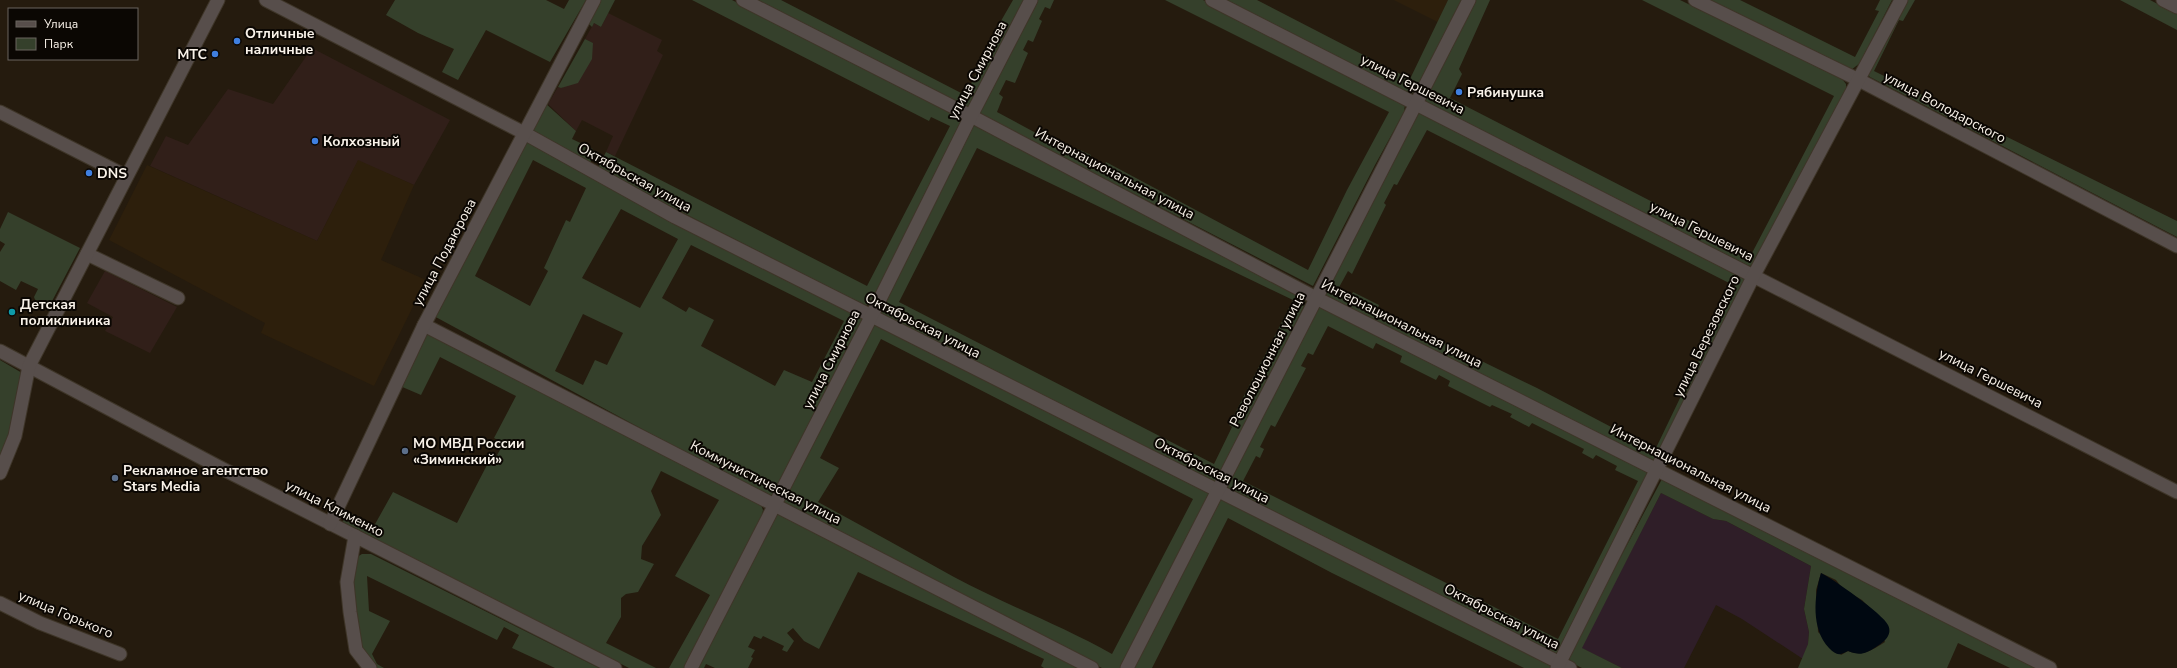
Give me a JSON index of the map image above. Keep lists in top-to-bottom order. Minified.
{"streets":{"street":["улица Смирнова","улица Гершевича","улица Володарского","Интернациональная улица","Октябрьская улица","улица Подаюрова","улица Березовского","Революционная улица","Коммунистическая улица","улица Клименко","улица Горького"]},"crossings":[["улица Смирнова","Интернациональная улица"],["улица Смирнова","Октябрьская улица"],["улица Смирнова","Коммунистическая улица"],["улица Гершевича","улица Березовского"],["улица Гершевича","Революционная улица"],["улица Володарского","улица Березовского"],["Интернациональная улица","улица Березовского"],["Интернациональная улица","Революционная улица"],["Октябрьская улица","улица Подаюрова"],["Октябрьская улица","улица Березовского"],["Октябрьская улица","Революционная улица"],["улица Подаюрова","Коммунистическая улица"],["улица Подаюрова","улица Клименко"]],"places":["Отличные наличные","МТС","Рябинушка","Колхозный","DNS","Детская поликлиника","МО МВД России «Зиминский»","Рекламное агентство Stars Media"],"legend":["Улица","Парк"]}
